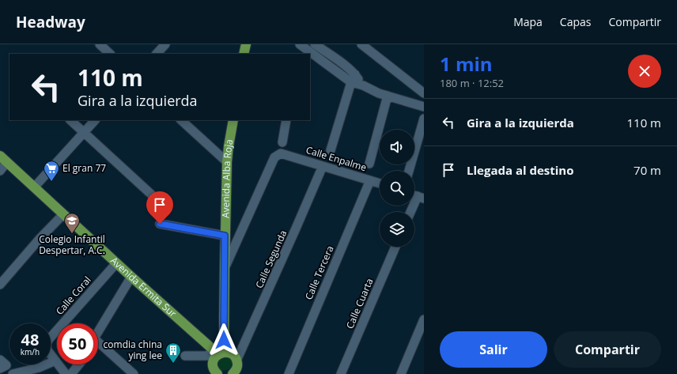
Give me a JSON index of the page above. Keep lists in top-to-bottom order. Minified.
{"streets":{"main road":["Avenida Alba Roja","Avenida Ermita Sur"],"street":["Calle Enpalme","Calle Segunda","Calle Tercera","Calle Coral","Calle Cuarta"]},"crossings":[["Calle Enpalme","Avenida Alba Roja"],["Calle Enpalme","Calle Segunda"],["Calle Enpalme","Calle Tercera"],["Avenida Alba Roja","Avenida Ermita Sur"],["Calle Segunda","Avenida Ermita Sur"],["Avenida Ermita Sur","Calle Coral"]],"places":{"supermarket":["El gran 77"],"school or university":["Colegio Infantil Despertar, A.C."],"building":["comdia china ying lee"]},"page":{"header":"Headway","nav":["Mapa","Capas","Compartir"],"heading":["1 min","180 m · 12:52"],"turn":["110 m","Gira a la izquierda"],"list":[{"name":"Gira a la izquierda","value":"110 m"},{"name":"Llegada al destino","value":"70 m"}],"speed":"48 km/h","limit":"50","buttons":["Salir","Compartir"]}}
